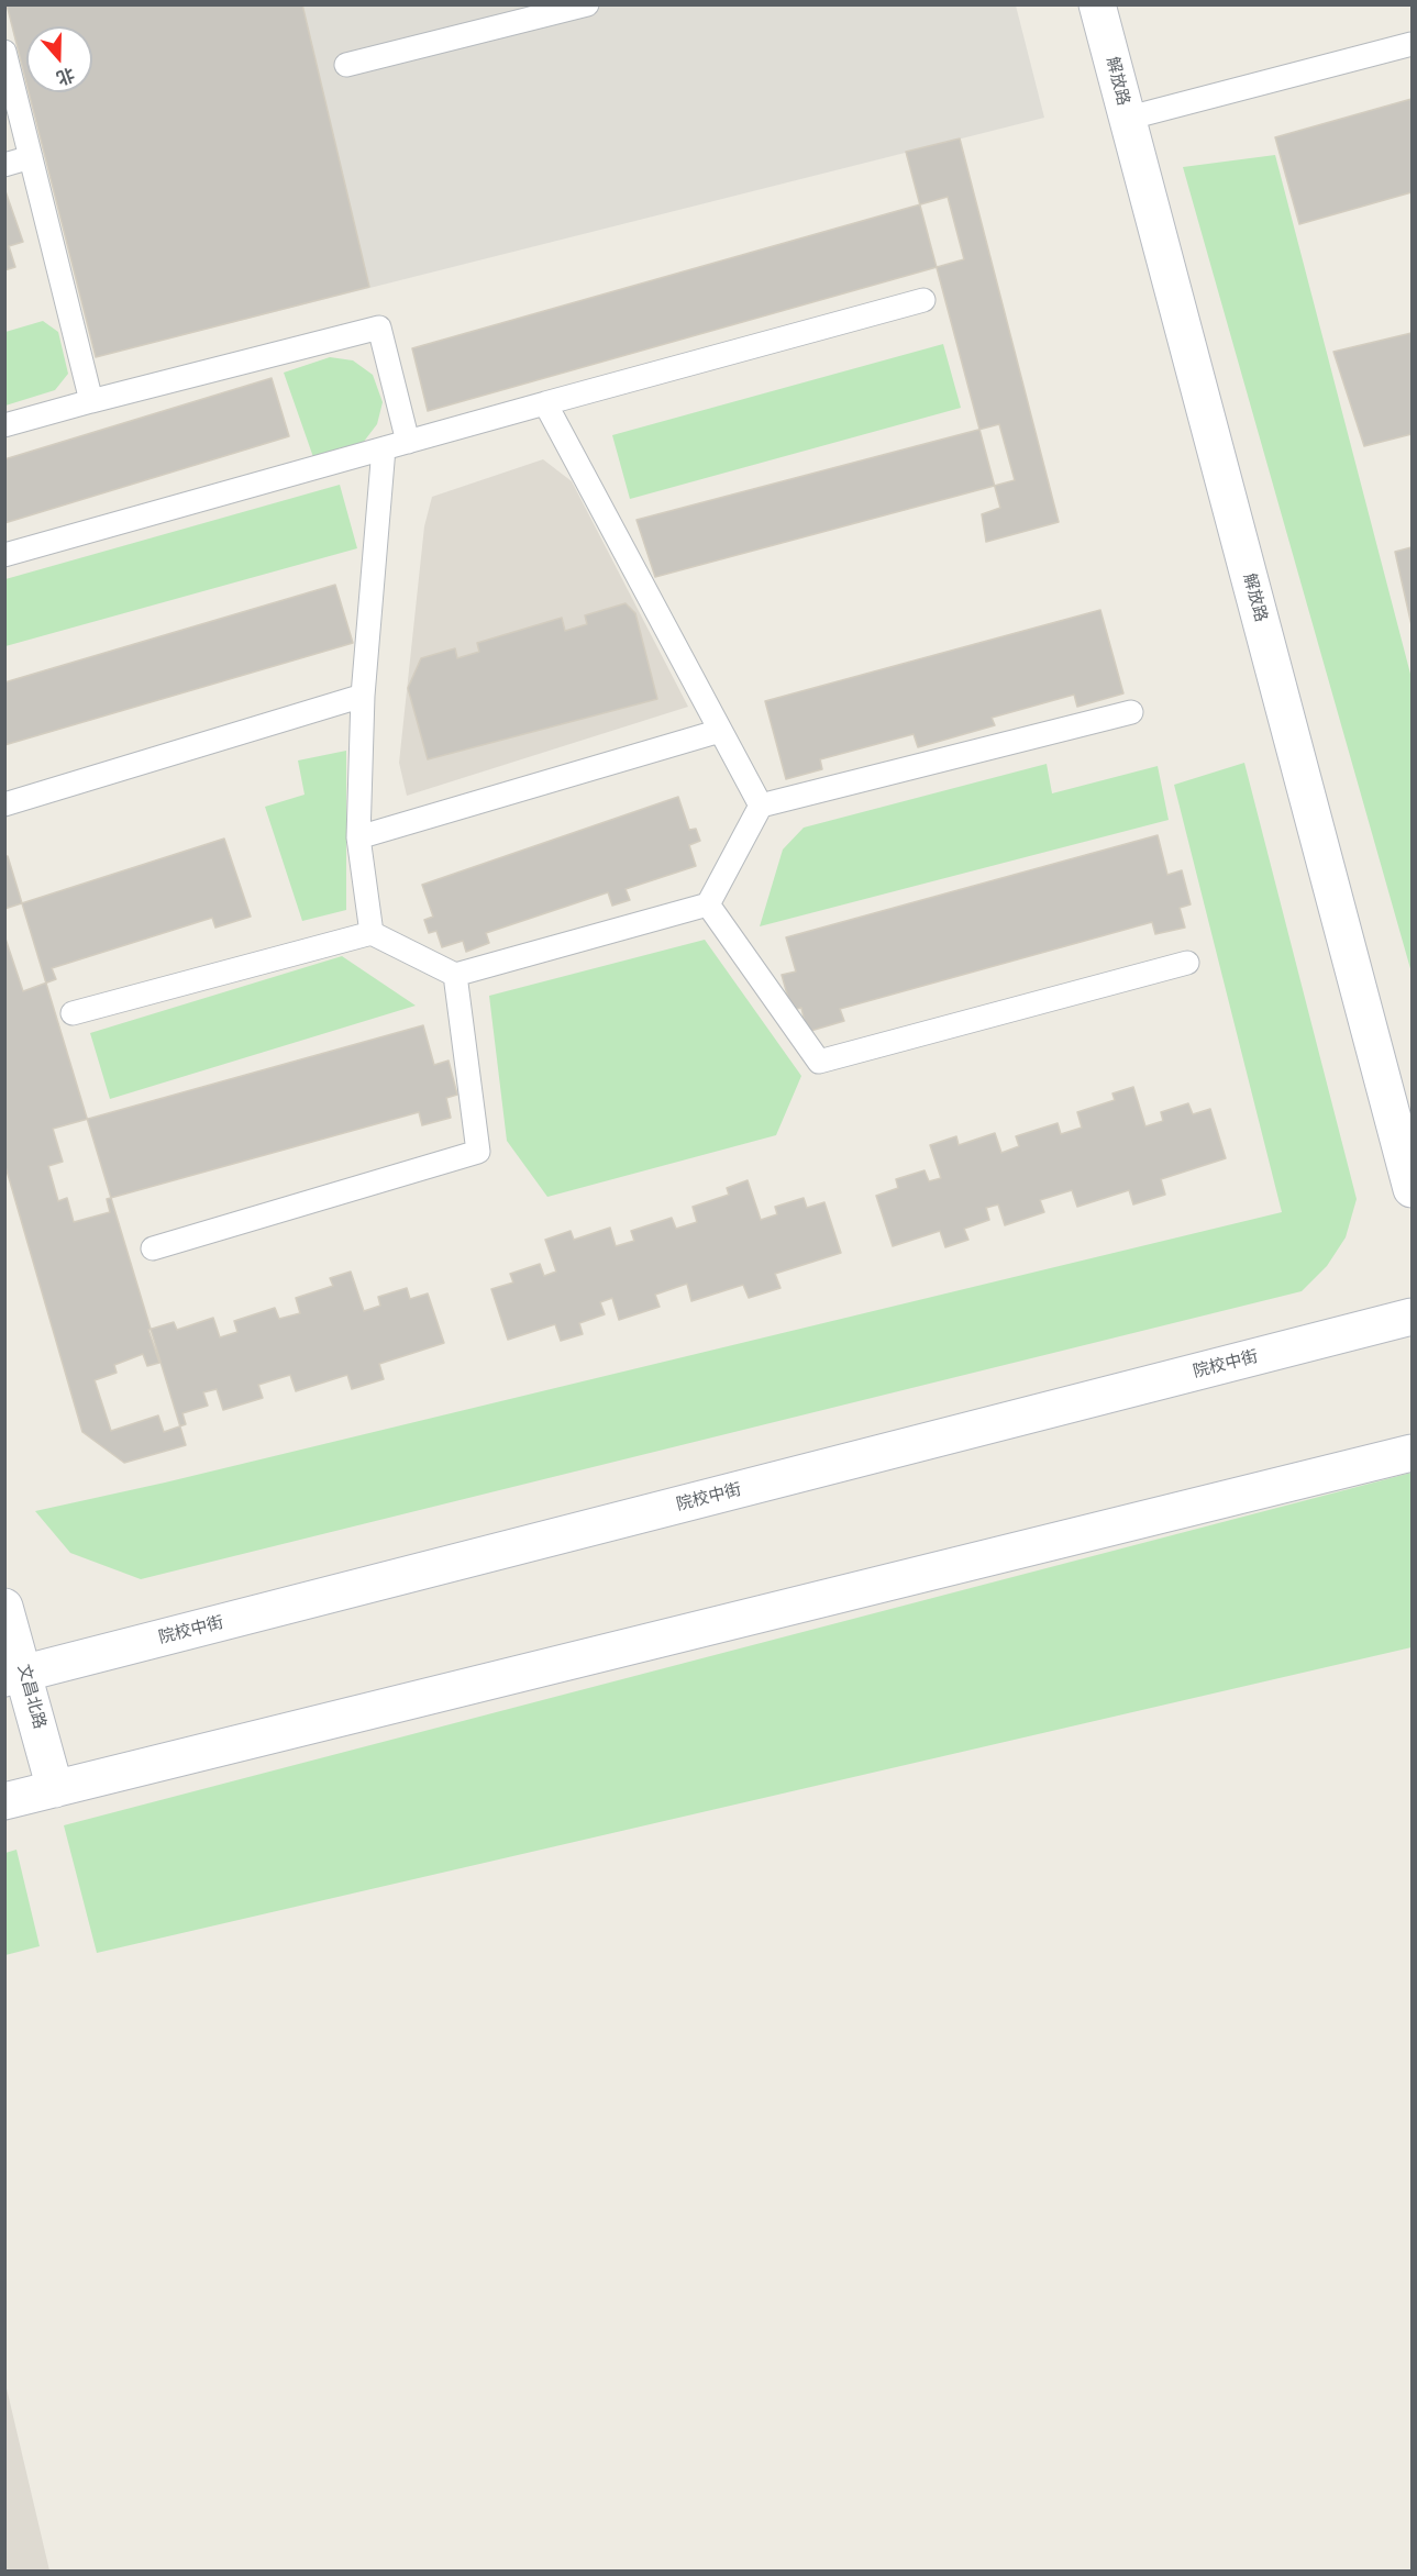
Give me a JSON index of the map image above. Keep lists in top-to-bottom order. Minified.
{"streets":{"main road":["解放路","院校中街","文昌北路"]},"crossings":[["院校中街","文昌北路"]],"north":"bottom"}
